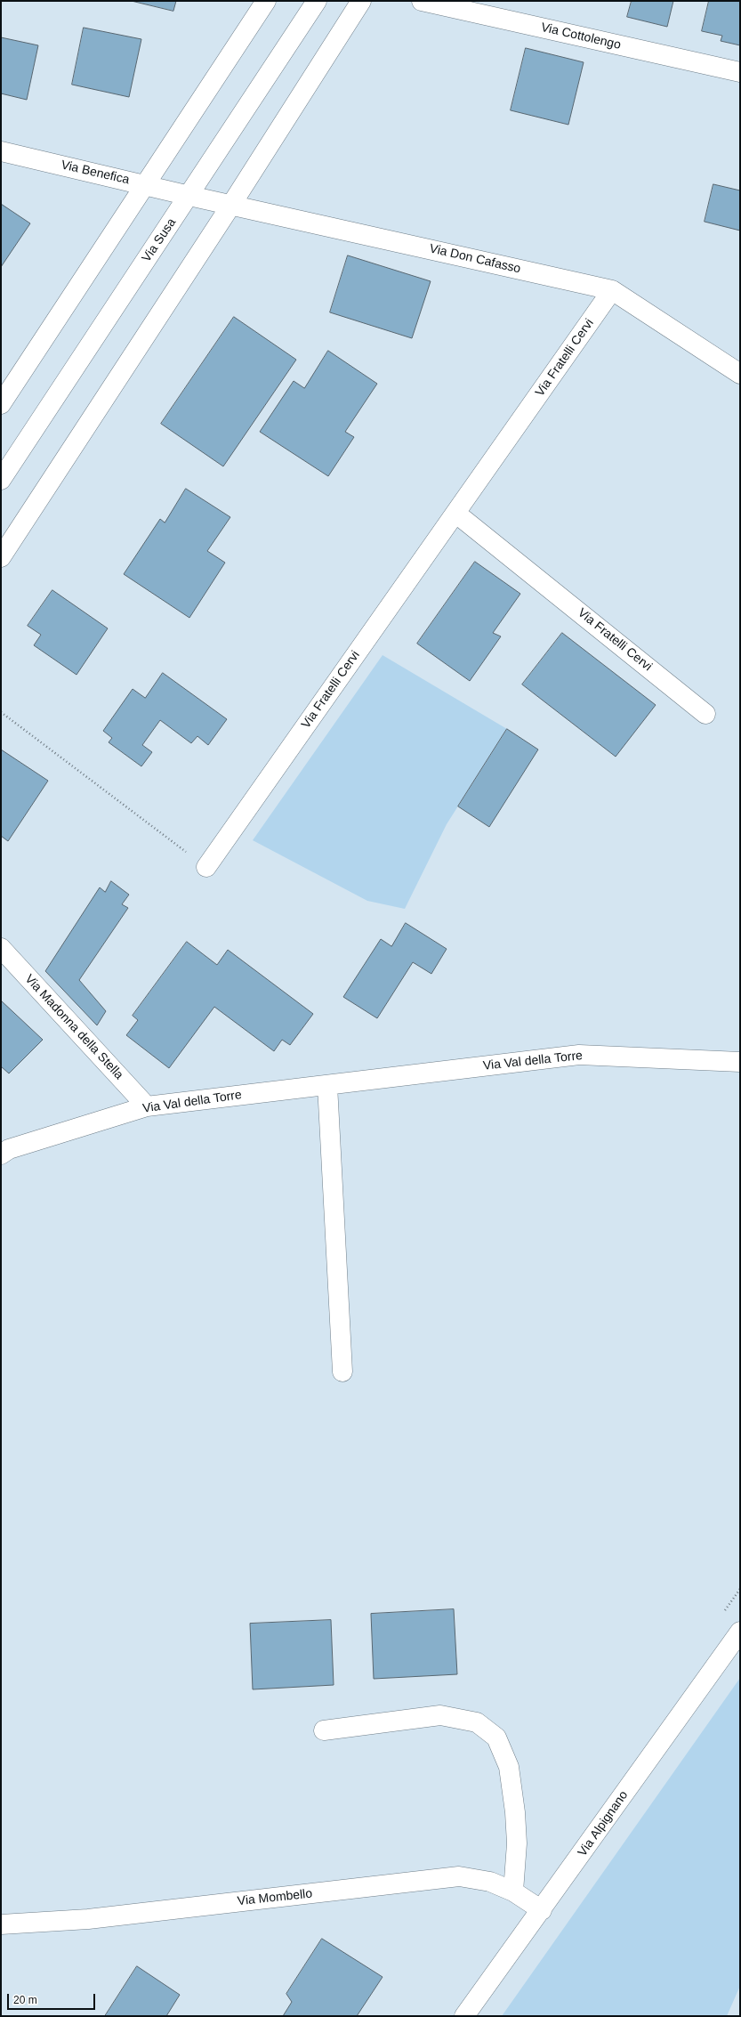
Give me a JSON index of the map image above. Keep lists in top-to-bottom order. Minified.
{"streets":{"street":["Via Cottolengo","Via Benefica","Via Susa","Via Don Cafasso","Via Fratelli Cervi","Via Madonna della Stella","Via Val della Torre","Via Alpignano","Via Mombello"]},"crossings":[["Via Benefica","Via Susa"],["Via Benefica","Via Don Cafasso"],["Via Susa","Via Don Cafasso"],["Via Don Cafasso","Via Fratelli Cervi"],["Via Madonna della Stella","Via Val della Torre"],["Via Alpignano","Via Mombello"]],"scale_bar":"20 m"}
